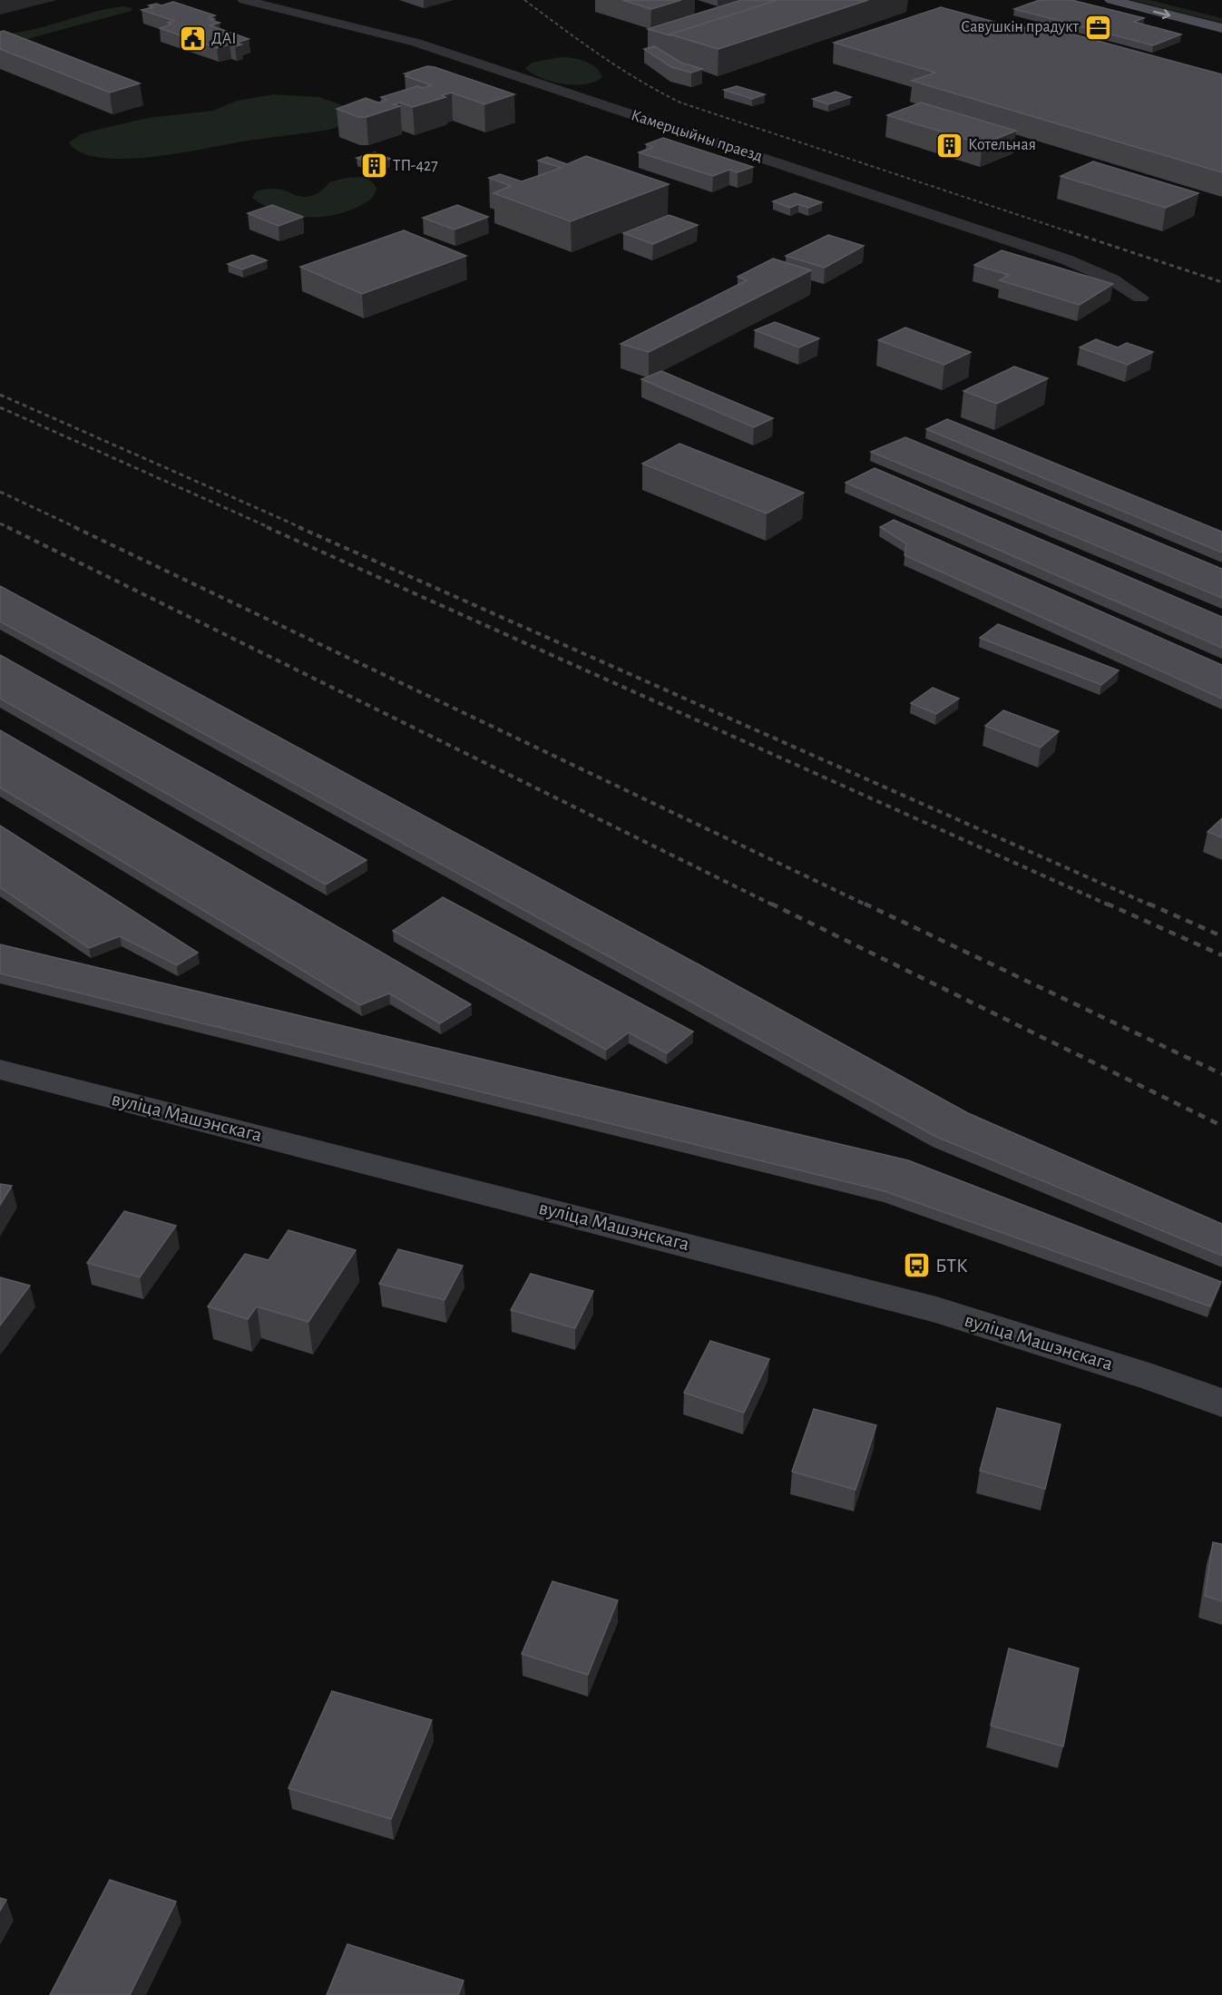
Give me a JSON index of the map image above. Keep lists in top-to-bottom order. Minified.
{"streets":{"main road":["вуліца Машэнскага"],"street":["Камерцыйны праезд"]},"places":{"office":["Савушкін прадукт"],"public building":["ДАІ"],"building":["Котельная","ТП-427"],"bus stop":["БТК"]}}
